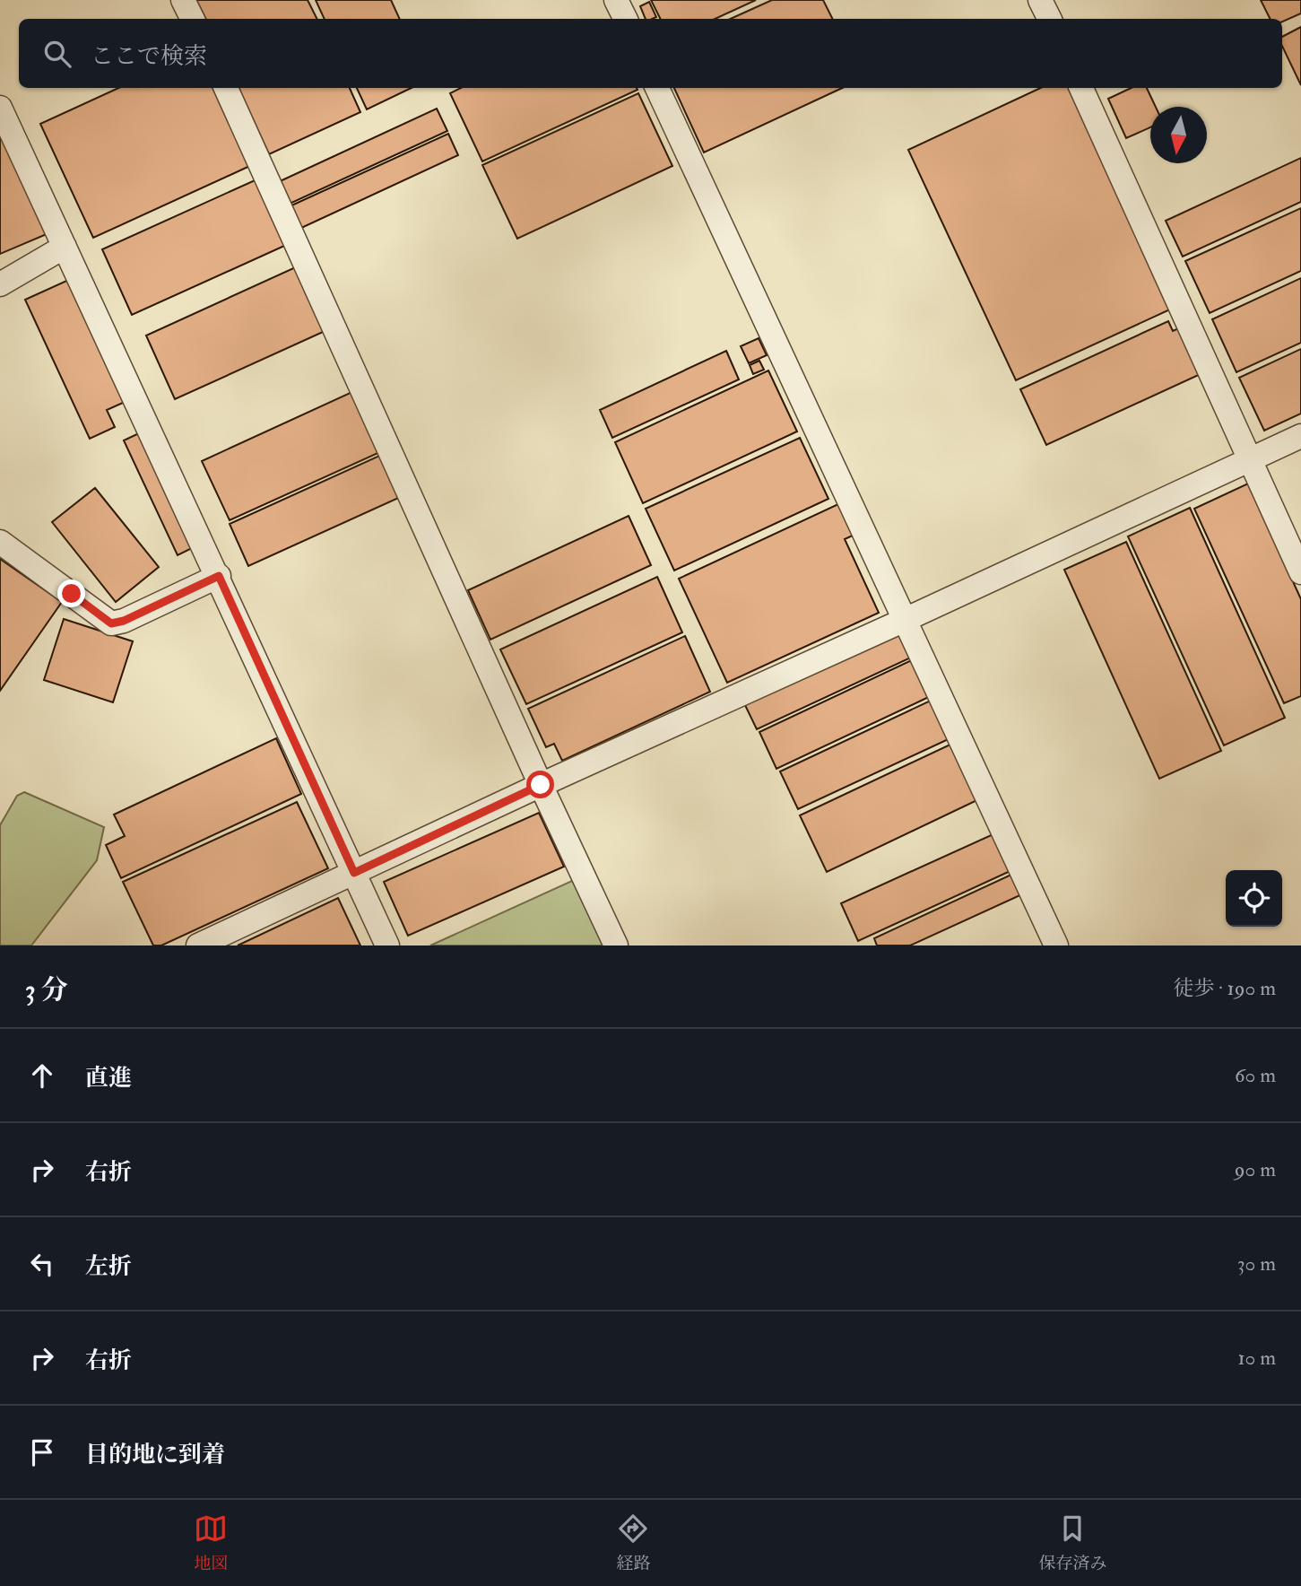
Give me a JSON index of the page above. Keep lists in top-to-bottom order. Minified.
{"north":"bottom","page":{"search":"ここで検索","heading":["3 分","徒歩 · 190 m"],"list":[["直進","60 m"],["右折","90 m"],["左折","30 m"],["右折","10 m"],"目的地に到着"],"nav":["地図","経路","保存済み"]}}
